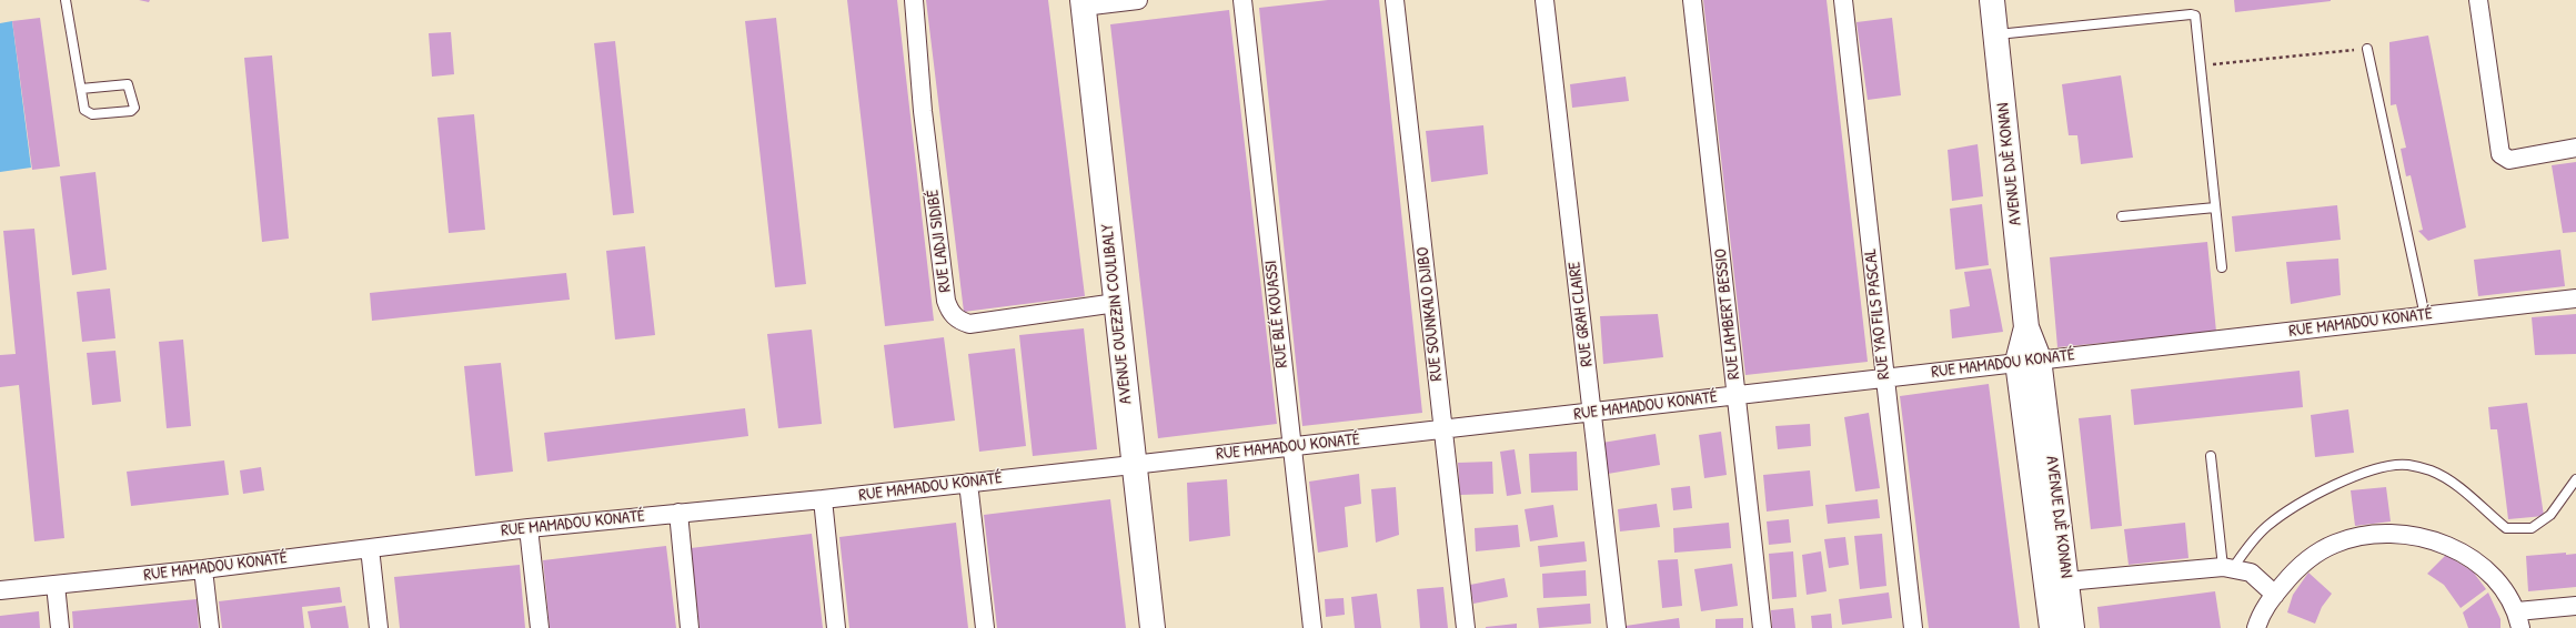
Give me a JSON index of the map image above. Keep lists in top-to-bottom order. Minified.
{"streets":{"street":["AVENUE DJÈ KONAN","RUE LADJI SIDIBÉ","AVENUE OUEZZIN COULIBALY","RUE BLÉ KOUASSI","RUE SOUNKALO DJIBO","RUE GRAH CLAIRE","RUE LAMBERT BESSIO","RUE YAO FILS PASCAL","RUE MAMADOU KONATÉ"]},"crossings":[["AVENUE DJÈ KONAN","RUE MAMADOU KONATÉ"],["RUE LADJI SIDIBÉ","AVENUE OUEZZIN COULIBALY"],["AVENUE OUEZZIN COULIBALY","RUE MAMADOU KONATÉ"],["RUE BLÉ KOUASSI","RUE MAMADOU KONATÉ"],["RUE SOUNKALO DJIBO","RUE MAMADOU KONATÉ"],["RUE GRAH CLAIRE","RUE MAMADOU KONATÉ"],["RUE LAMBERT BESSIO","RUE MAMADOU KONATÉ"],["RUE YAO FILS PASCAL","RUE MAMADOU KONATÉ"]]}
